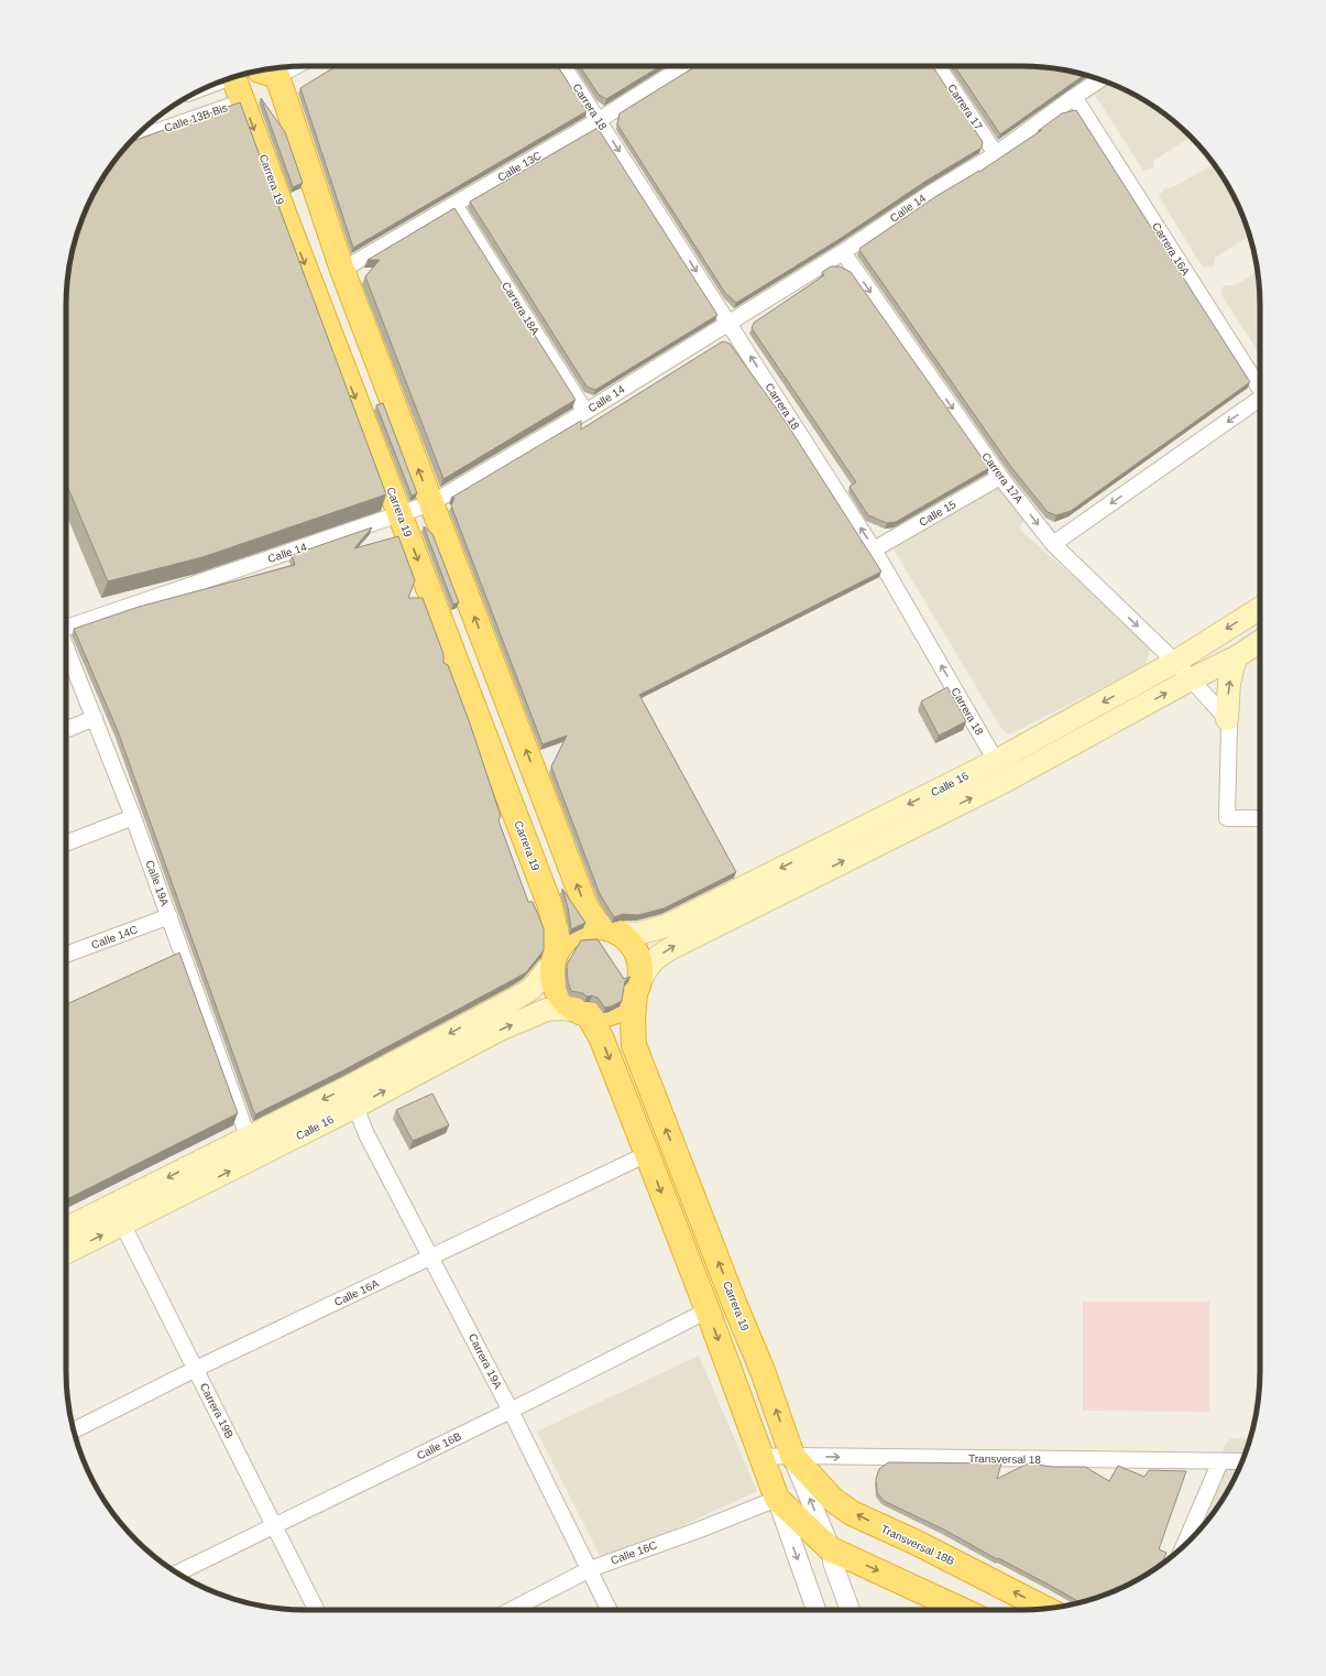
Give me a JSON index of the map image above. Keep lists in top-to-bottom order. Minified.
{"streets":{"highway":["Carrera 19","Transversal 18B"],"main road":["Calle 16"],"street":["Carrera 18","Carrera 17","Calle 13B Bis","Calle 13C","Calle 14","Carrera 16A","Carrera 18A","Carrera 17A","Calle 15","Calle 19A","Calle 14C","Calle 16A","Carrera 19A","Carrera 19B","Calle 16B","Transversal 18","Calle 16C"]},"crossings":[["Carrera 18","Calle 13C"],["Carrera 18","Calle 14"],["Carrera 18","Calle 15"],["Carrera 18","Calle 16"],["Carrera 17","Calle 14"],["Calle 13B Bis","Carrera 19"],["Calle 13C","Carrera 18A"],["Carrera 19","Calle 14"],["Carrera 19","Calle 16"],["Carrera 19","Transversal 18"],["Carrera 19","Transversal 18B"],["Calle 14","Carrera 16A"],["Calle 14","Carrera 18A"],["Calle 14","Carrera 17A"],["Carrera 17A","Calle 15"],["Carrera 17A","Calle 16"],["Calle 16","Calle 19A"],["Calle 16","Carrera 19A"],["Calle 16","Carrera 19B"],["Calle 19A","Calle 14C"],["Calle 16A","Carrera 19A"],["Calle 16A","Carrera 19B"],["Carrera 19A","Calle 16B"],["Carrera 19A","Calle 16C"],["Carrera 19B","Calle 16B"],["Transversal 18","Transversal 18B"]],"one_way":["Carrera 17A","Transversal 18"]}
